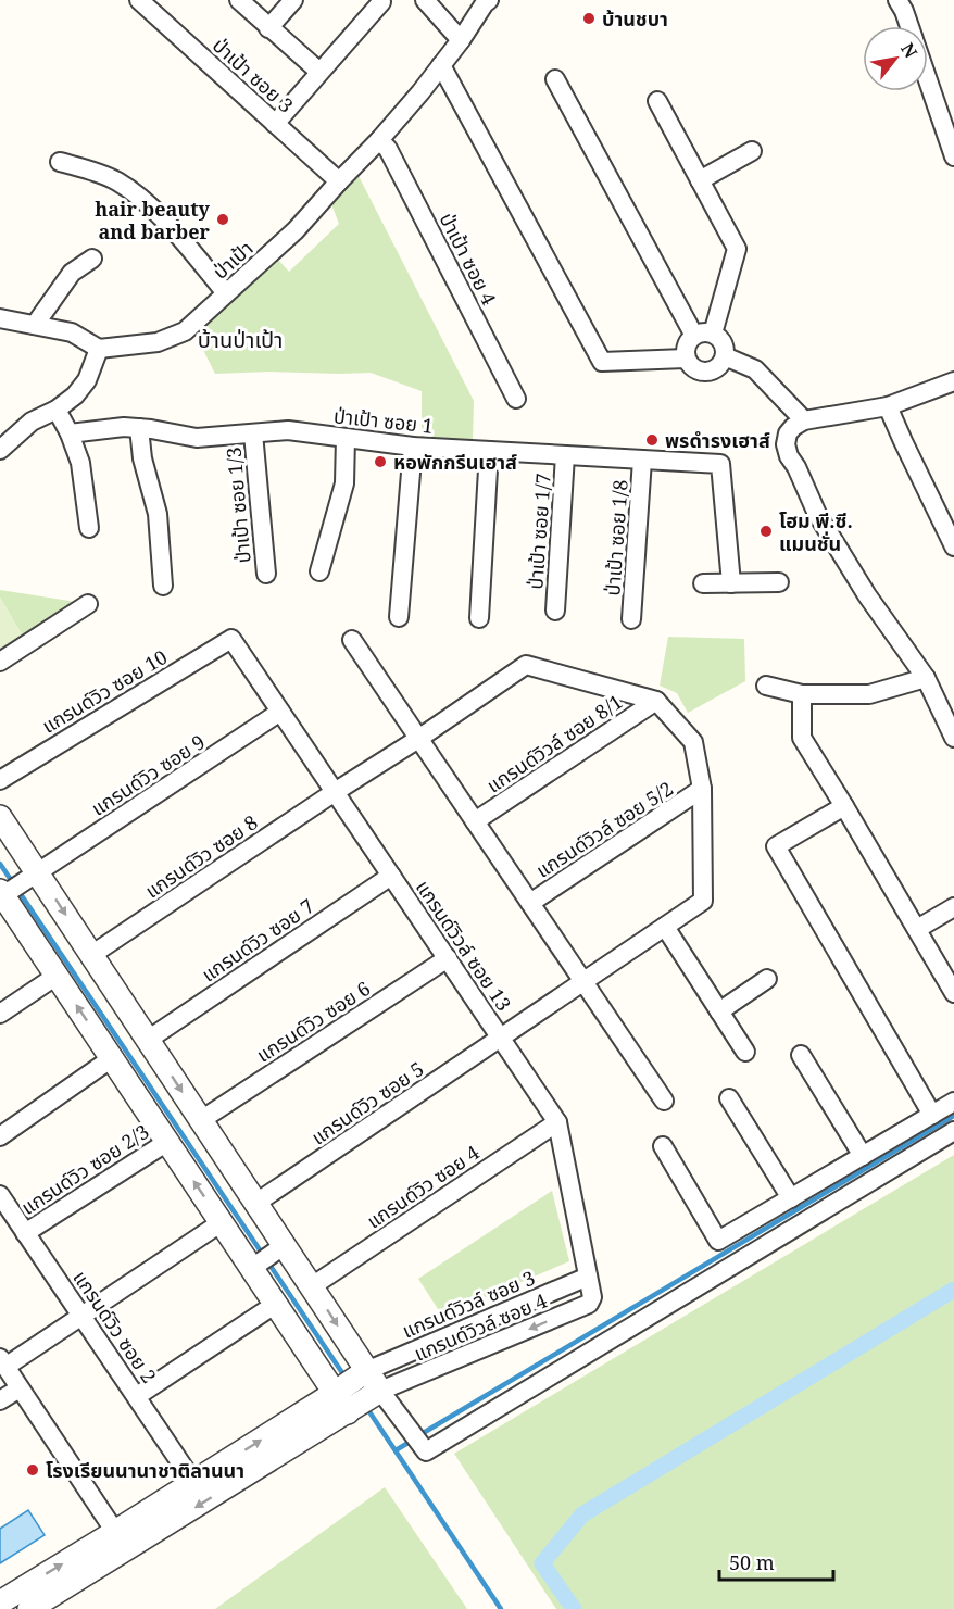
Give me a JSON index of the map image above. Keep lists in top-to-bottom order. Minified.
{"streets":{"street":["ป่าเป้า ซอย 3","ป่าเป้า ซอย 4","ป่าเป้า","ป่าเป้า ซอย 1","ป่าเป้า ซอย 1/3","ป่าเป้า ซอย 1/7","ป่าเป้า ซอย 1/8","แกรนด์วิว ซอย 10","แกรนด์วิวล์ ซอย 8/1","แกรนด์วิว ซอย 9","แกรนด์วิวล์ ซอย 5/2","แกรนด์วิว ซอย 8","แกรนด์วิว ซอย 7","แกรนด์วิวล์ ซอย 13","แกรนด์วิว ซอย 6","แกรนด์วิว ซอย 5","แกรนด์วิว ซอย 2/3","แกรนด์วิว ซอย 4","แกรนด์วิวล์ ซอย 3","แกรนด์วิว ซอย 2","แกรนด์วิวล์ ซอย 4"]},"crossings":[["ป่าเป้า ซอย 3","ป่าเป้า"],["ป่าเป้า ซอย 4","ป่าเป้า"],["ป่าเป้า ซอย 1","ป่าเป้า ซอย 1/3"],["ป่าเป้า ซอย 1","ป่าเป้า ซอย 1/7"],["ป่าเป้า ซอย 1","ป่าเป้า ซอย 1/8"],["แกรนด์วิว ซอย 10","แกรนด์วิวล์ ซอย 13"],["แกรนด์วิว ซอย 9","แกรนด์วิวล์ ซอย 13"],["แกรนด์วิวล์ ซอย 5/2","แกรนด์วิว ซอย 5"],["แกรนด์วิว ซอย 8","แกรนด์วิวล์ ซอย 13"],["แกรนด์วิว ซอย 7","แกรนด์วิวล์ ซอย 13"],["แกรนด์วิวล์ ซอย 13","แกรนด์วิว ซอย 6"],["แกรนด์วิวล์ ซอย 13","แกรนด์วิว ซอย 5"],["แกรนด์วิวล์ ซอย 13","แกรนด์วิว ซอย 4"],["แกรนด์วิว ซอย 2/3","แกรนด์วิว ซอย 2"],["แกรนด์วิวล์ ซอย 3","แกรนด์วิวล์ ซอย 4"]],"districts":["บ้านป่าเป้า"],"places":["บ้านชบา","hair beauty and barber","พรดำรงเฮาส์","หอพักกรีนเฮาส์","โฮม พี.ซี. แมนชั่น","โรงเรียนนานาชาติลานนา"],"scale_bar":"50 m","north":"top right"}
